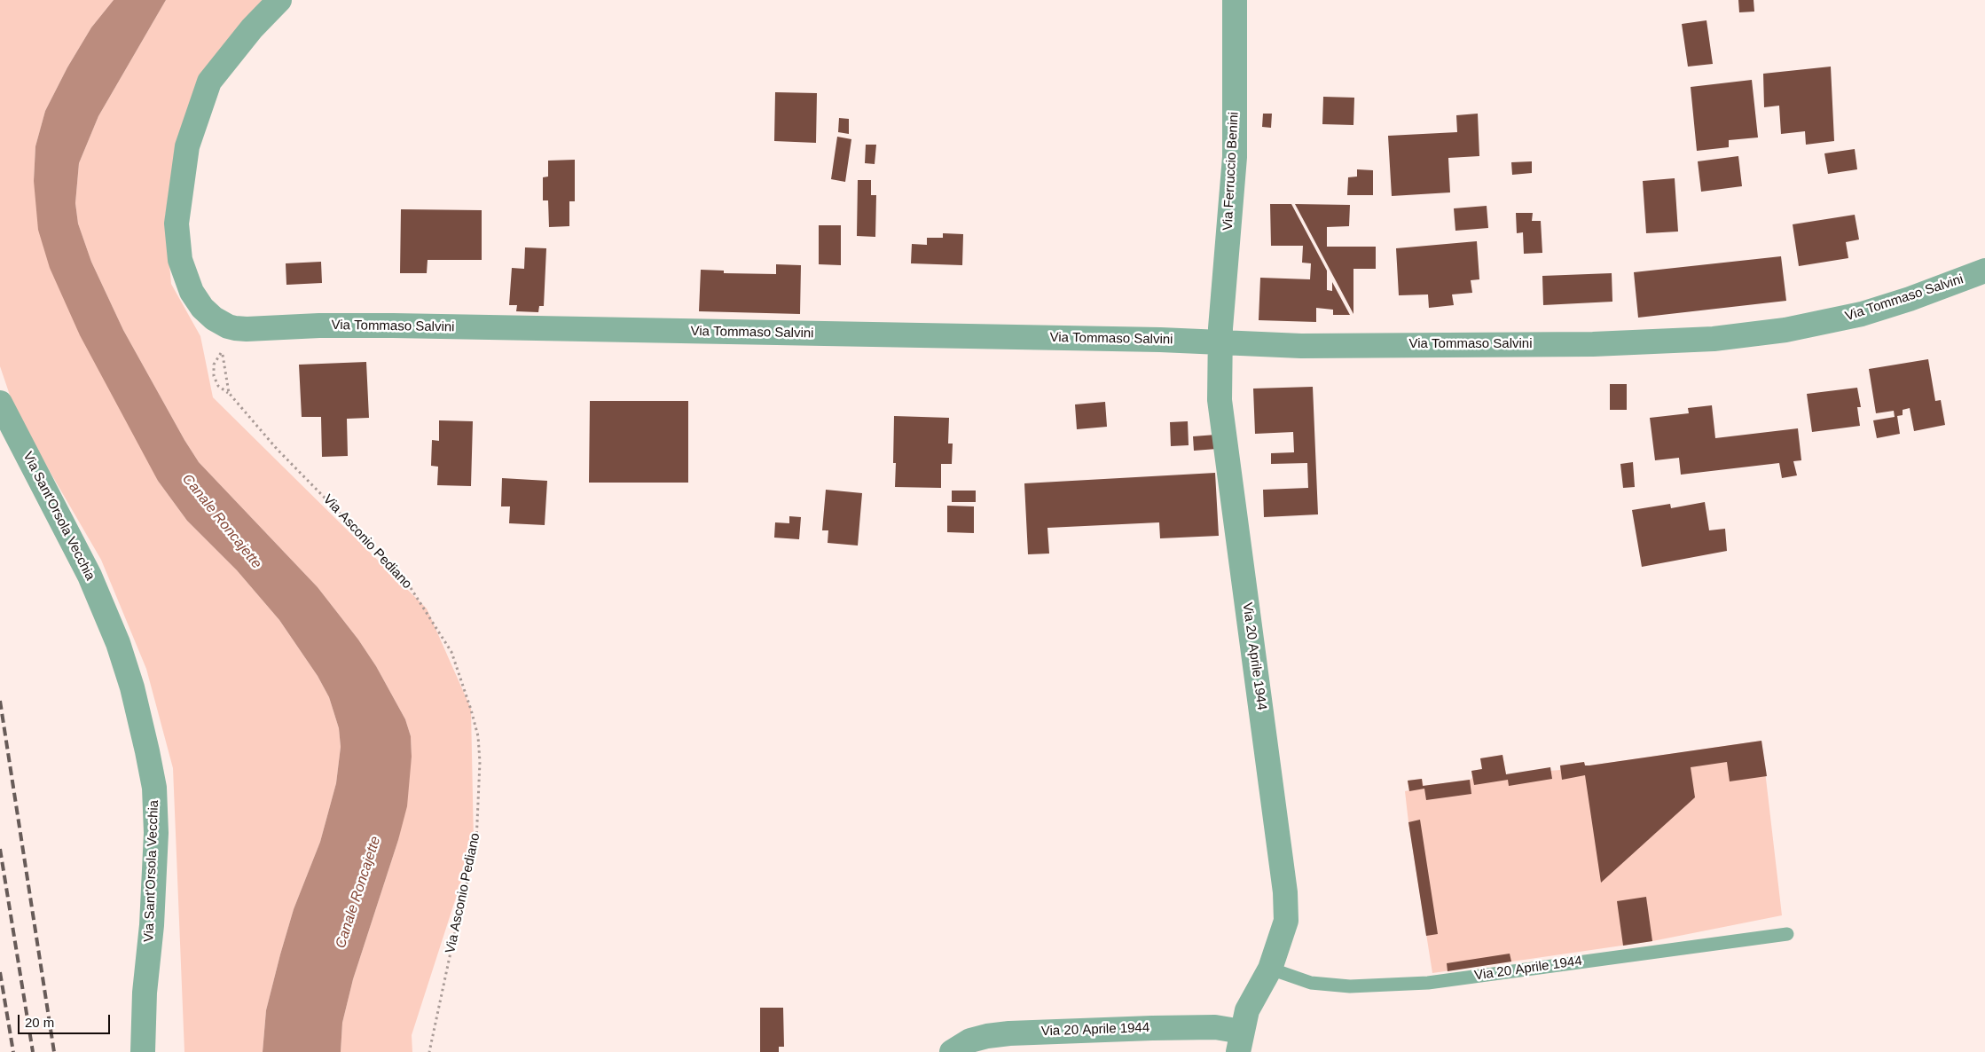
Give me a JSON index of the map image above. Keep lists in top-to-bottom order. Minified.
{"streets":{"street":["Via Ferruccio Benini","Via Tommaso Salvini","Via Sant'Orsola Vecchia","Via 20 Aprile 1944"],"path":["Via Asconio Pediano"]},"crossings":[["Via Ferruccio Benini","Via Tommaso Salvini"],["Via Ferruccio Benini","Via 20 Aprile 1944"],["Via Tommaso Salvini","Via 20 Aprile 1944"]],"water":["Canale Roncajette"],"scale_bar":"20 m"}
